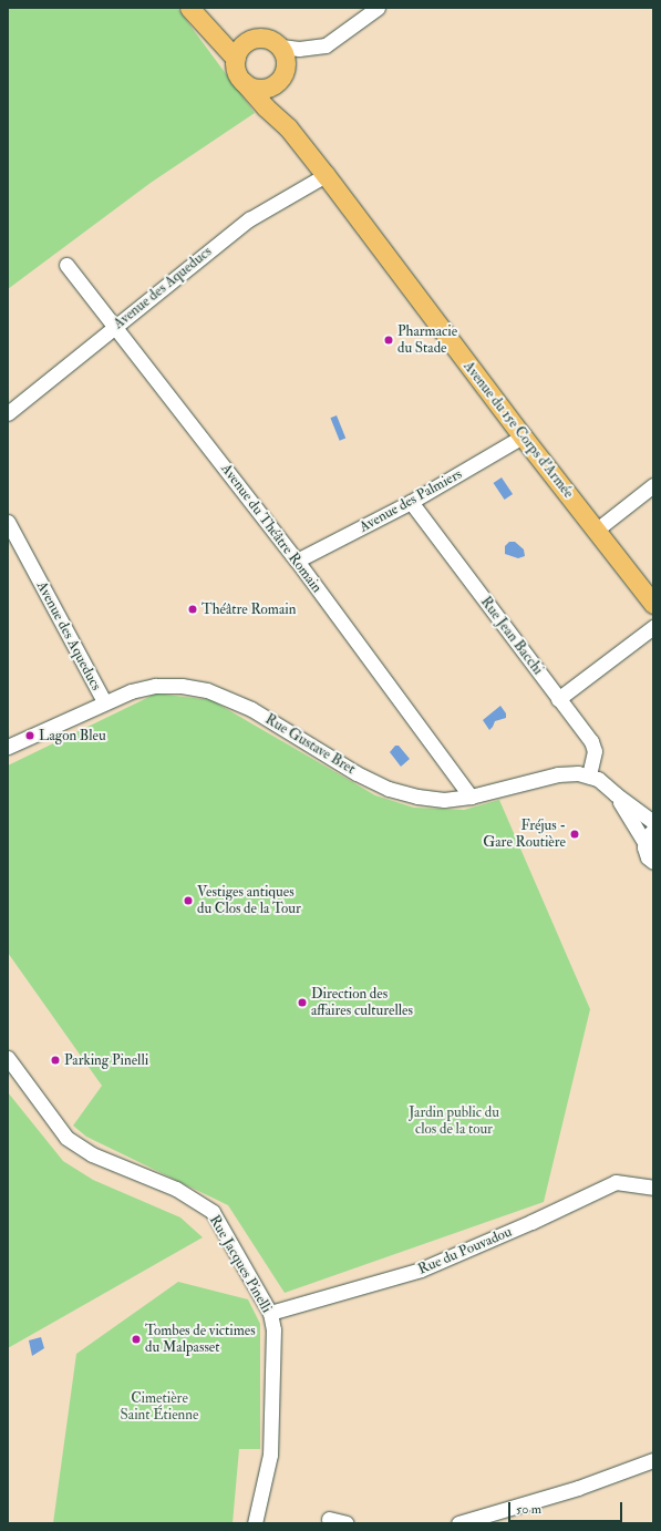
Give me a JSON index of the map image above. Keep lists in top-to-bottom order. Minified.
{"streets":{"main road":["Avenue du 15e Corps d'Armée"],"street":["Avenue des Aqueducs","Avenue des Palmiers","Avenue du Théâtre Romain","Rue Jean Bacchi","Rue Gustave Bret","Rue du Pouvadou","Rue Jacques Pinelli"]},"crossings":[["Avenue des Aqueducs","Avenue du 15e Corps d'Armée"],["Avenue des Aqueducs","Avenue du Théâtre Romain"],["Avenue des Aqueducs","Rue Gustave Bret"],["Avenue du 15e Corps d'Armée","Avenue des Palmiers"],["Avenue des Palmiers","Avenue du Théâtre Romain"],["Avenue des Palmiers","Rue Jean Bacchi"],["Avenue du Théâtre Romain","Rue Gustave Bret"],["Rue Jean Bacchi","Rue Gustave Bret"],["Rue du Pouvadou","Rue Jacques Pinelli"]],"parks":["Jardin public du clos de la tour","Cimetière Saint Étienne"],"places":["Pharmacie du Stade","Théâtre Romain","Lagon Bleu","Fréjus - Gare Routière","Vestiges antiques du Clos de la Tour","Direction des affaires culturelles","Parking Pinelli","Tombes de victimes du Malpasset"],"scale_bar":"50 m"}
